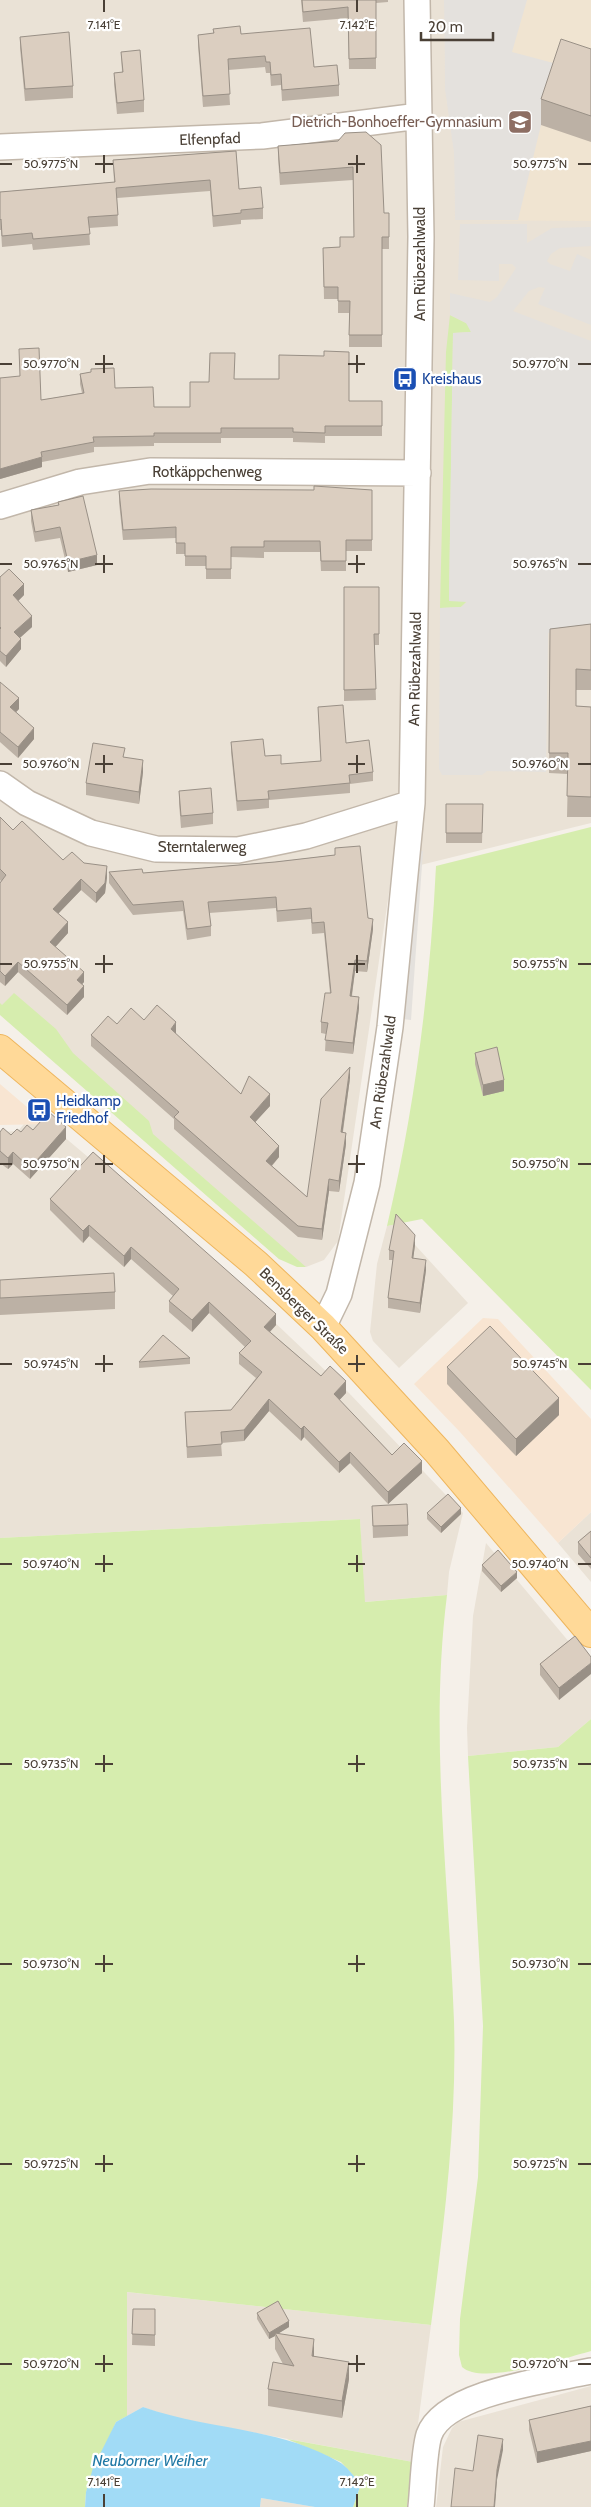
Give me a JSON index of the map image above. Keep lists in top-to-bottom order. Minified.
{"streets":{"main road":["Bensberger Straße"],"street":["Elfenpfad","Am Rübezahlwald","Rotkäppchenweg","Sterntalerweg"]},"crossings":[["Elfenpfad","Am Rübezahlwald"],["Am Rübezahlwald","Rotkäppchenweg"],["Am Rübezahlwald","Sterntalerweg"],["Am Rübezahlwald","Bensberger Straße"]],"water":["Neuborner Weiher"],"places":{"school or university":["Dietrich-Bonhoeffer-Gymnasium"],"bus stop":["Kreishaus","Heidkamp Friedhof"]},"scale_bar":"20 m","coordinates":["7.141°E","7.142°E","50.9775°N","50.9770°N","50.9765°N","50.9760°N","50.9755°N","50.9750°N","50.9745°N","50.9740°N","50.9735°N","50.9730°N","50.9725°N","50.9720°N"]}
